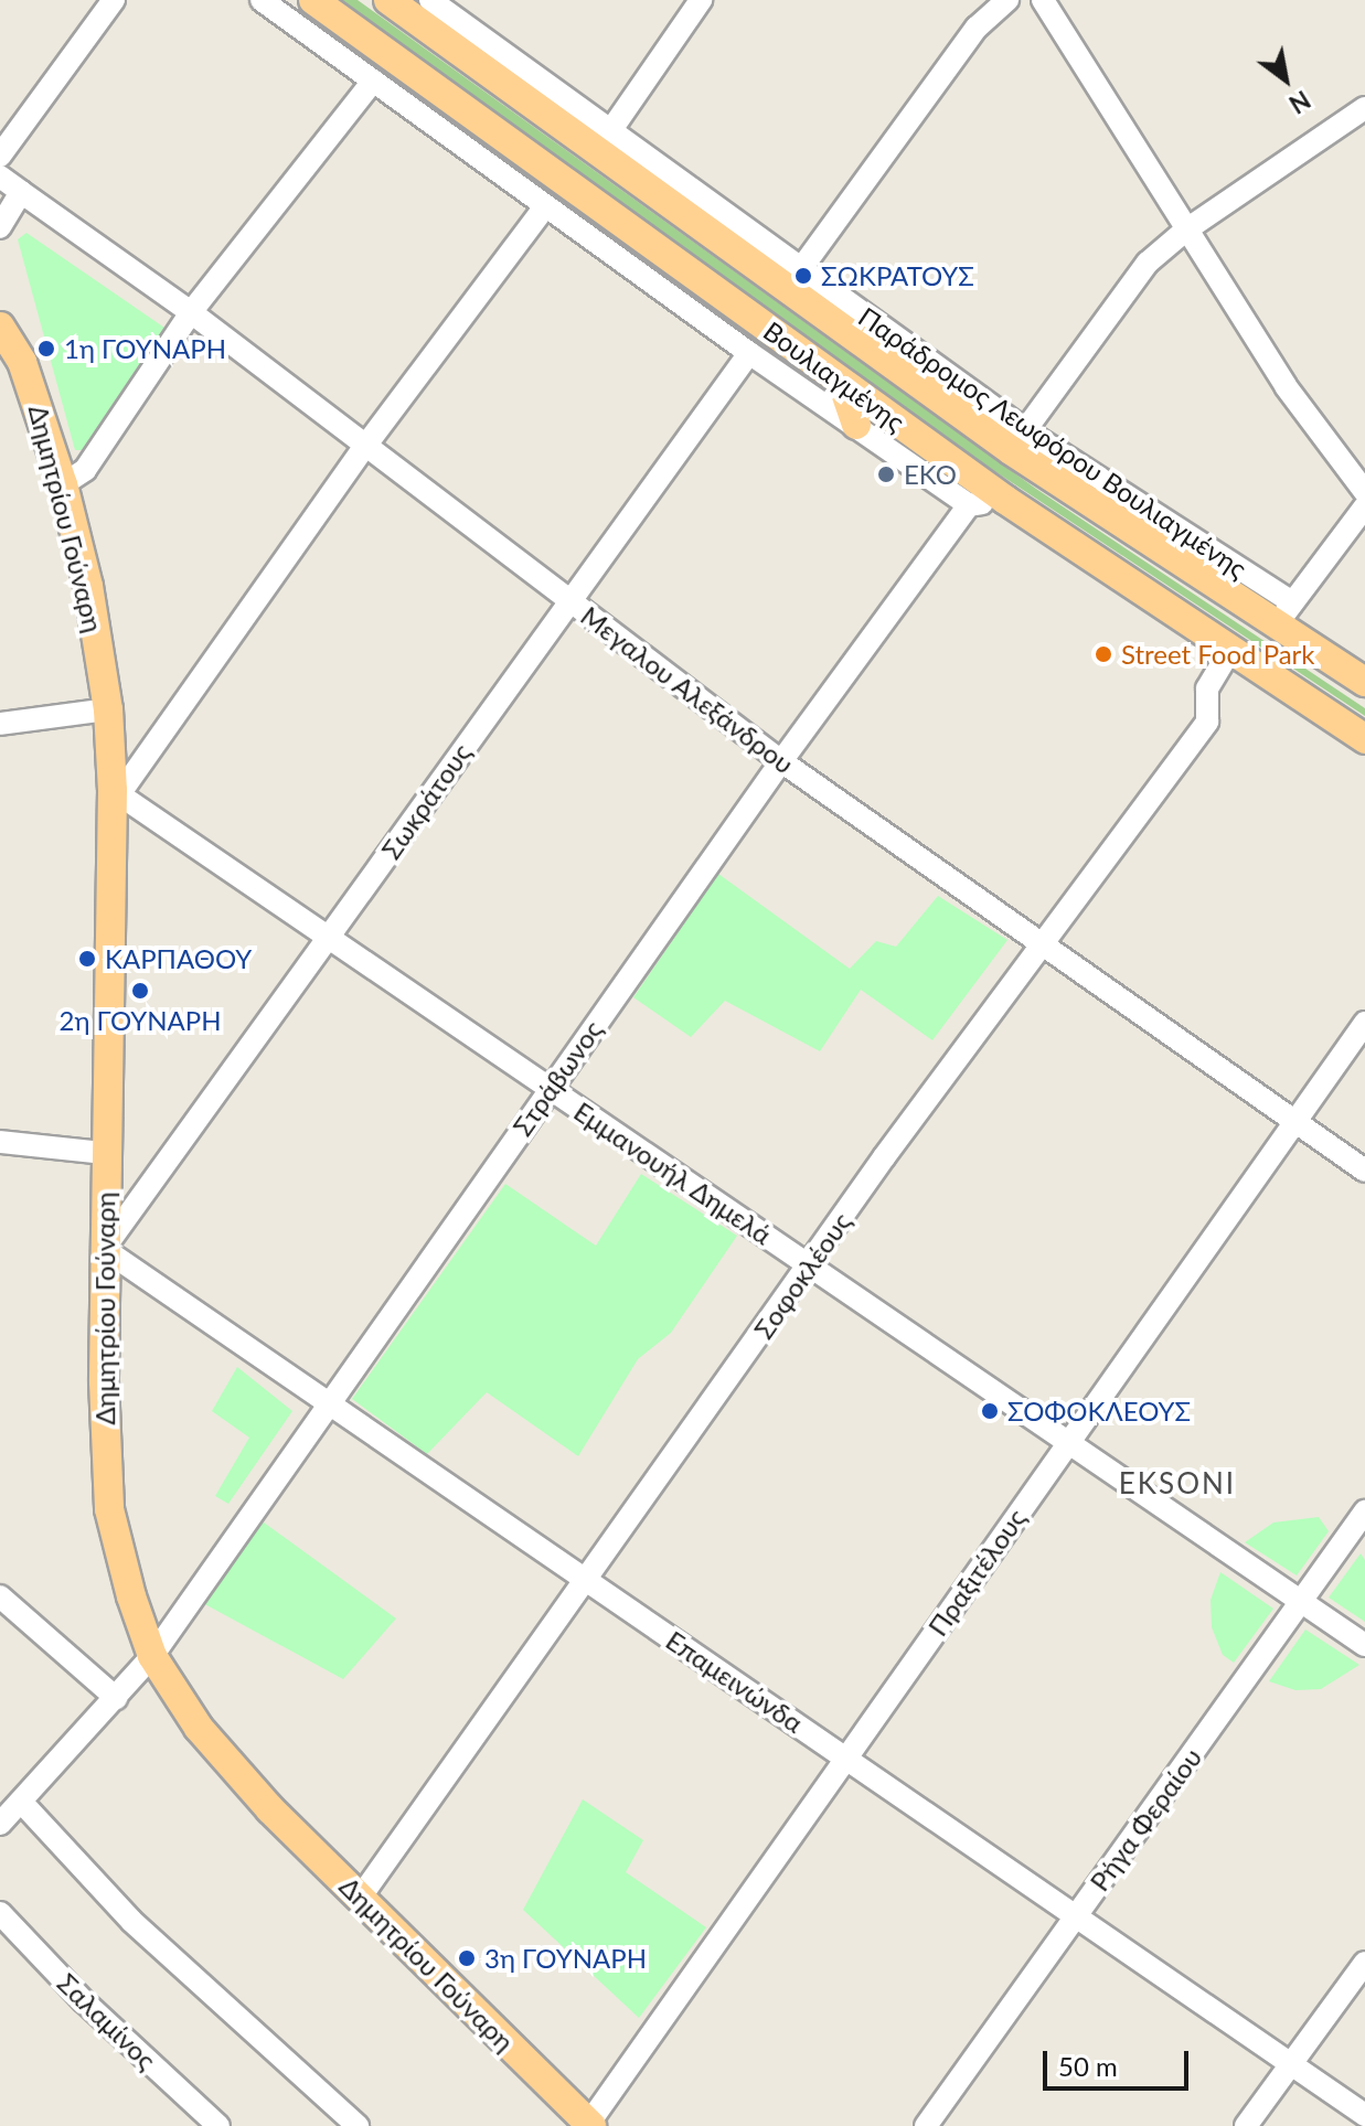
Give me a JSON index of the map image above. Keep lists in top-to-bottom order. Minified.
{"streets":{"main road":["Βουλιαγμένης","Δημητρίου Γούναρη"],"street":["Παράδρομος Λεωφόρου Βουλιαγμένης","Μεγαλου Αλεξάνδρου","Σωκράτους","Στράβωνος","Εμμανουήλ Δημελά","Σοφοκλέους","Πραξιτέλους","Επαμεινώνδα","Ρήγα Φεραίου","Σαλαμίνος"]},"crossings":[["Βουλιαγμένης","Παράδρομος Λεωφόρου Βουλιαγμένης"],["Βουλιαγμένης","Σοφοκλέους"],["Δημητρίου Γούναρη","Σωκράτους"],["Δημητρίου Γούναρη","Στράβωνος"],["Δημητρίου Γούναρη","Εμμανουήλ Δημελά"],["Δημητρίου Γούναρη","Σοφοκλέους"],["Δημητρίου Γούναρη","Πραξιτέλους"],["Δημητρίου Γούναρη","Επαμεινώνδα"],["Μεγαλου Αλεξάνδρου","Σωκράτους"],["Μεγαλου Αλεξάνδρου","Στράβωνος"],["Μεγαλου Αλεξάνδρου","Σοφοκλέους"],["Μεγαλου Αλεξάνδρου","Πραξιτέλους"],["Σωκράτους","Εμμανουήλ Δημελά"],["Σωκράτους","Επαμεινώνδα"],["Στράβωνος","Εμμανουήλ Δημελά"],["Στράβωνος","Επαμεινώνδα"],["Εμμανουήλ Δημελά","Σοφοκλέους"],["Εμμανουήλ Δημελά","Πραξιτέλους"],["Εμμανουήλ Δημελά","Ρήγα Φεραίου"],["Σοφοκλέους","Επαμεινώνδα"],["Πραξιτέλους","Επαμεινώνδα"],["Επαμεινώνδα","Ρήγα Φεραίου"]],"districts":["EKSONI"],"places":["ΣΩΚΡΑΤΟΥΣ","1η ΓΟΥΝΑΡΗ","EKO","Street Food Park","ΚΑΡΠΑΘΟΥ","2η ΓΟΥΝΑΡΗ","ΣΟΦΟΚΛΕΟΥΣ","3η ΓΟΥΝΑΡΗ"],"scale_bar":"50 m","north":"bottom right"}
